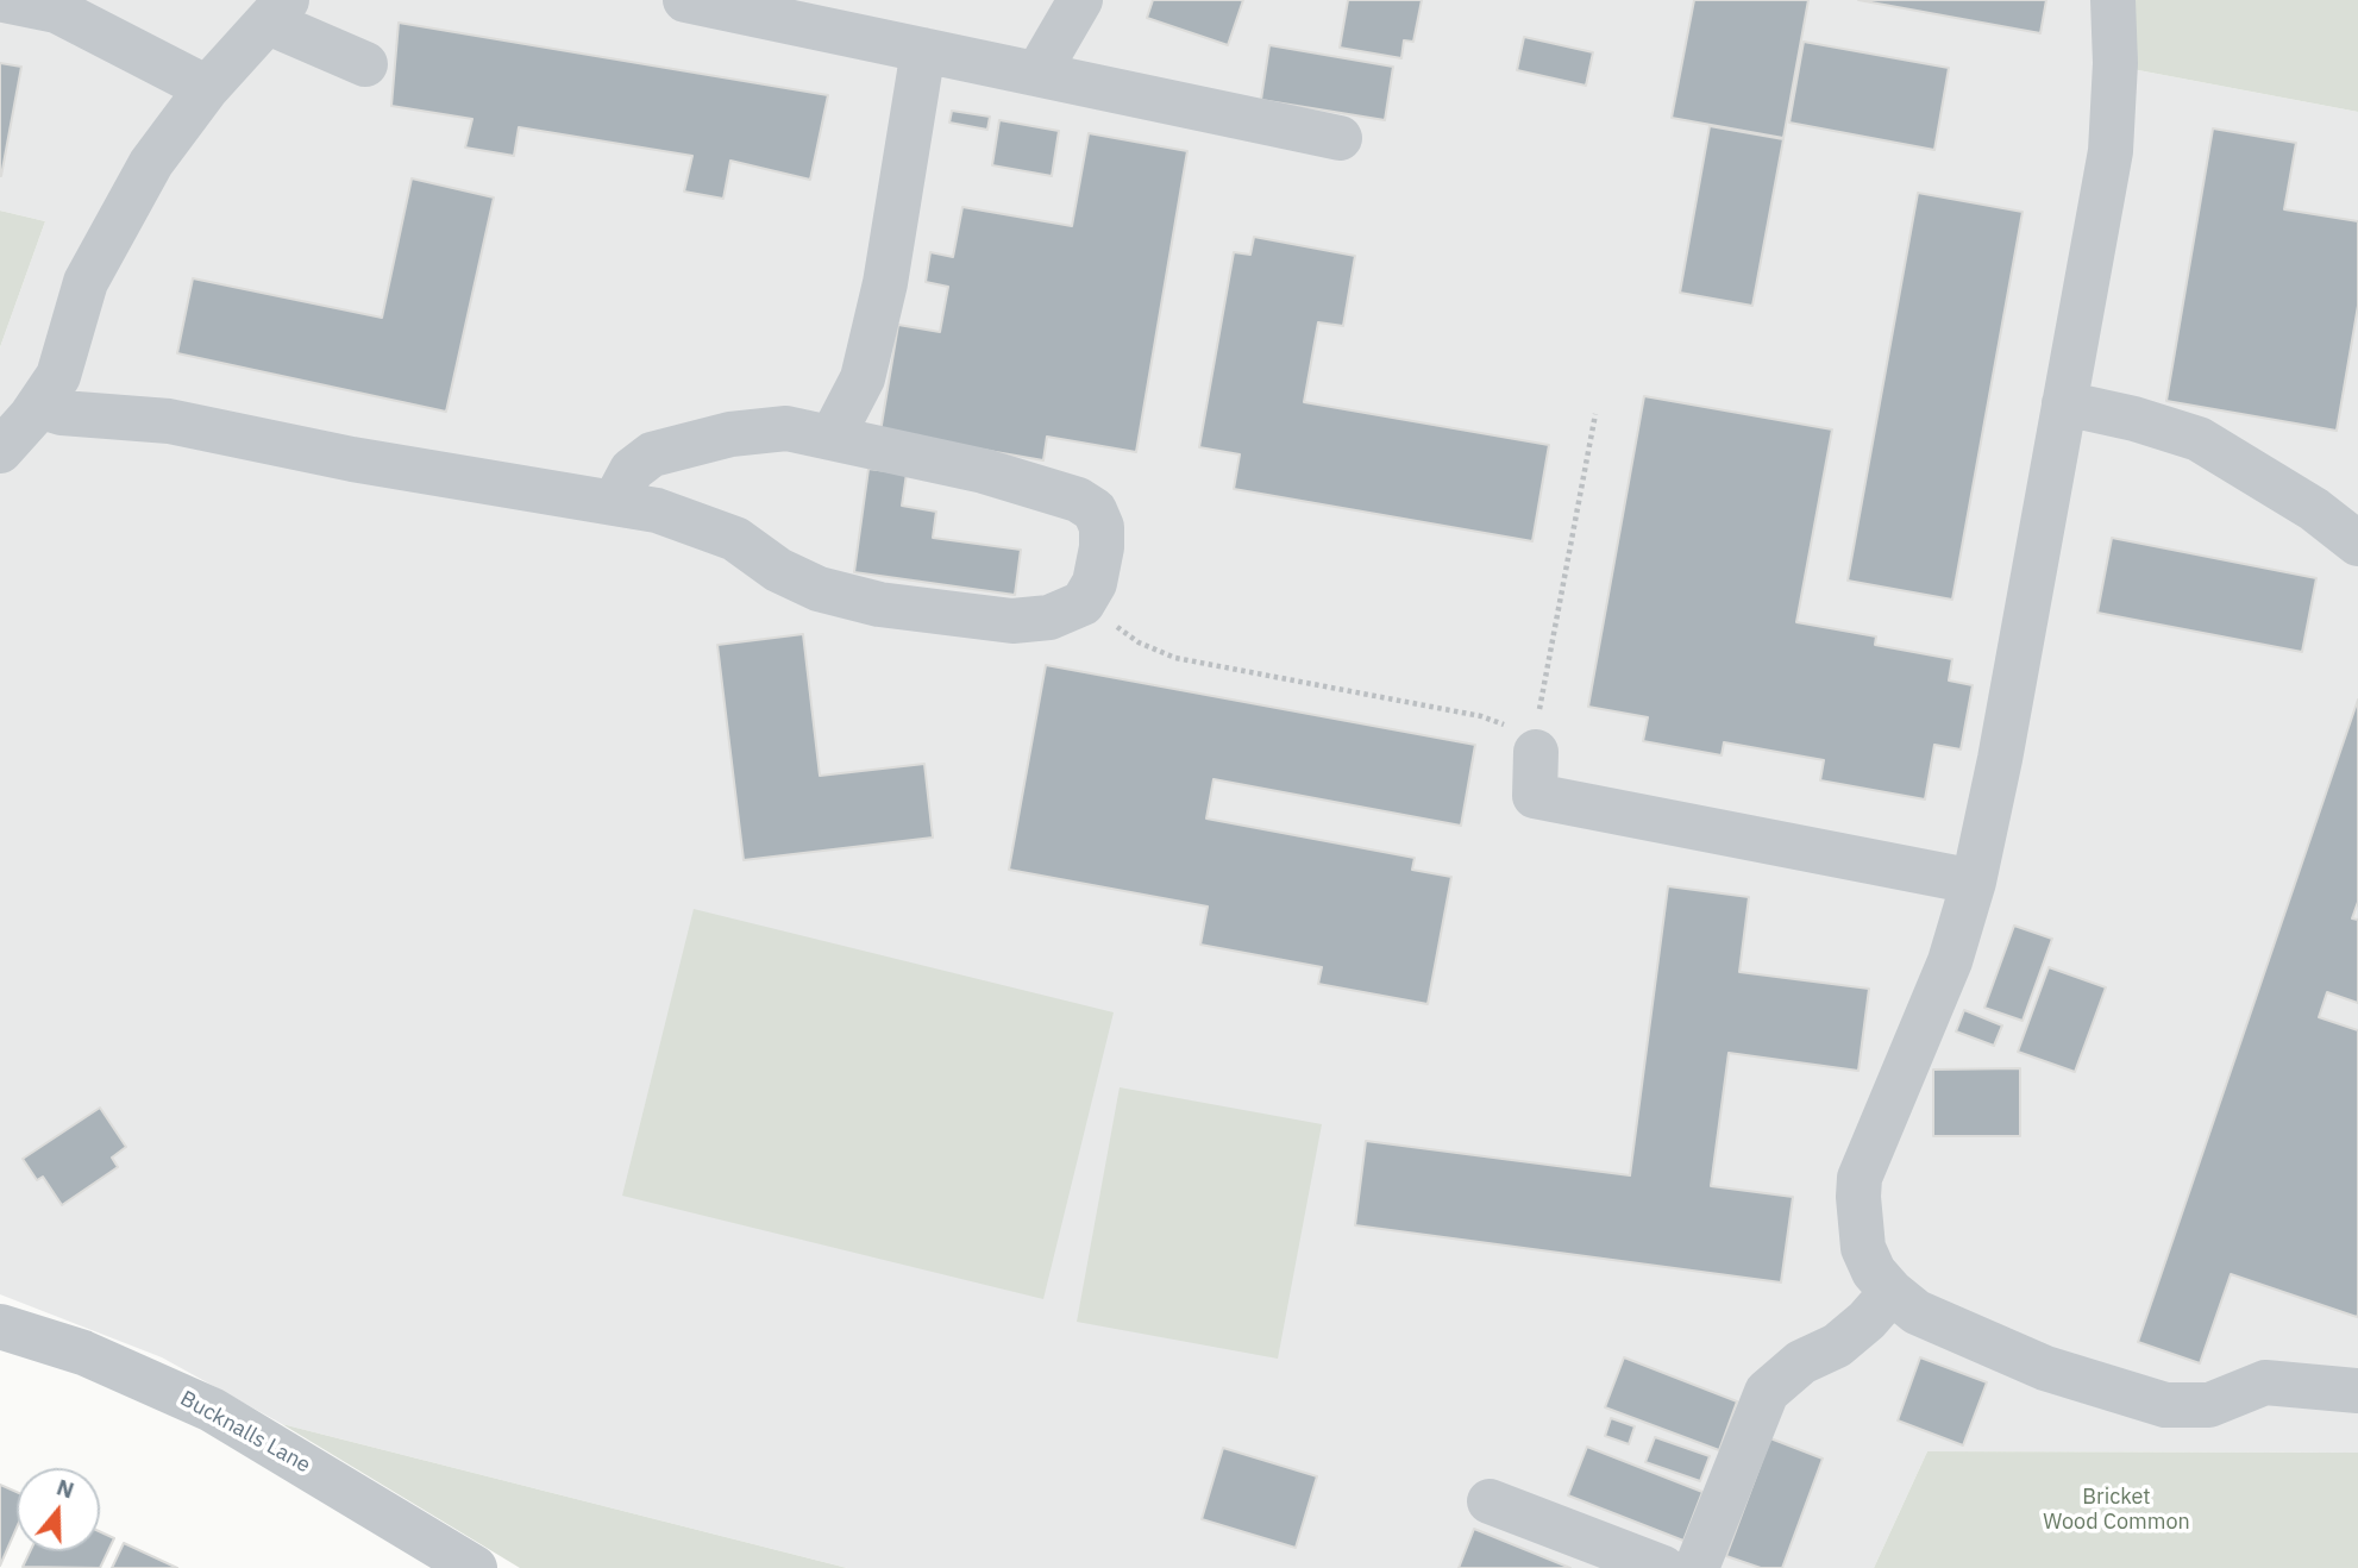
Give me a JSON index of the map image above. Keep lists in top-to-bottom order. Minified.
{"streets":{"street":["Bucknalls Lane"]},"parks":["Bricket Wood Common"],"north":"top"}
